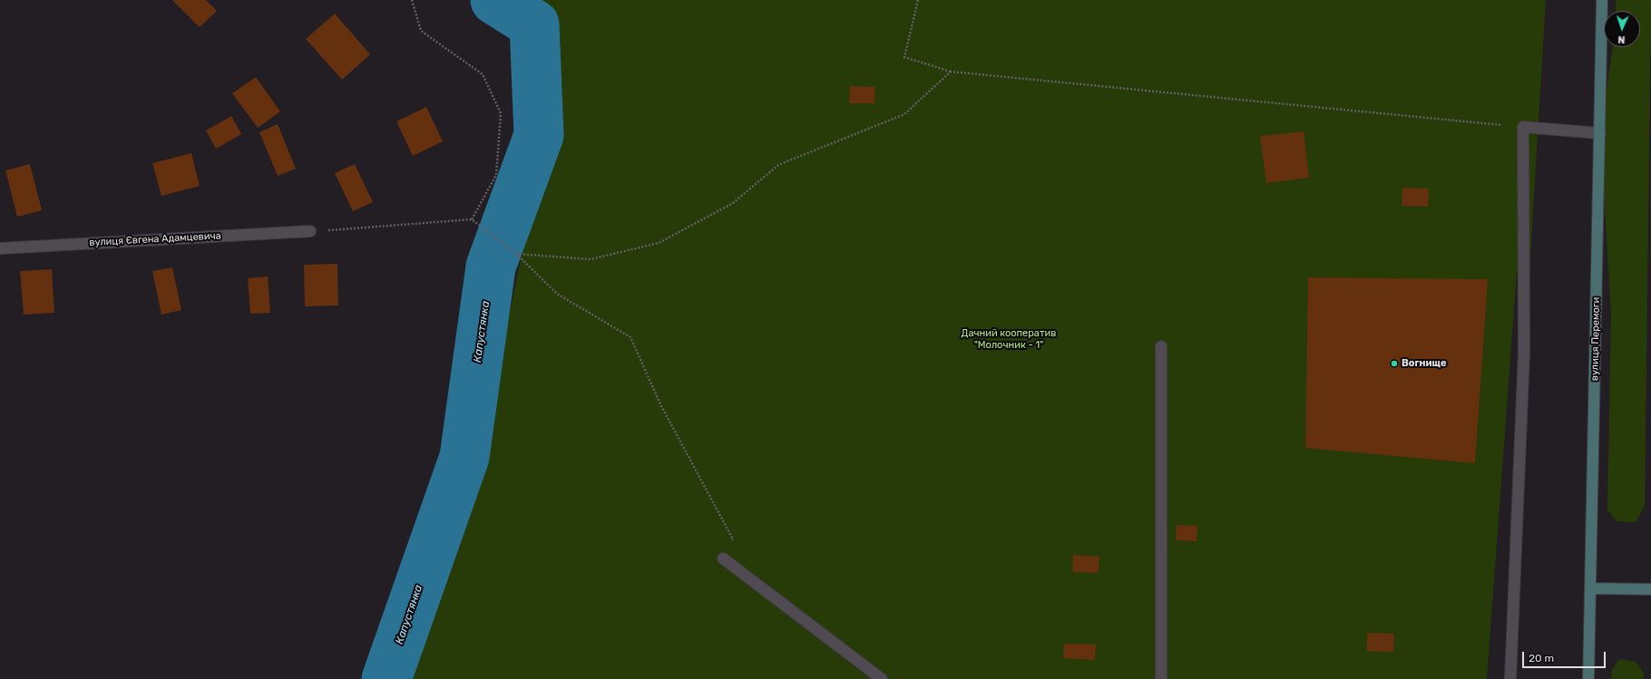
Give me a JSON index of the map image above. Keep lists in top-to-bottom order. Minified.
{"streets":{"main road":["вулиця Перемоги"],"street":["вулиця Євгена Адамцевича"]},"water":["Капустянка"],"parks":["Дачний кооператив \"Молочник - 1\""],"places":["Вогнище"],"scale_bar":"20 m","north":"bottom"}
